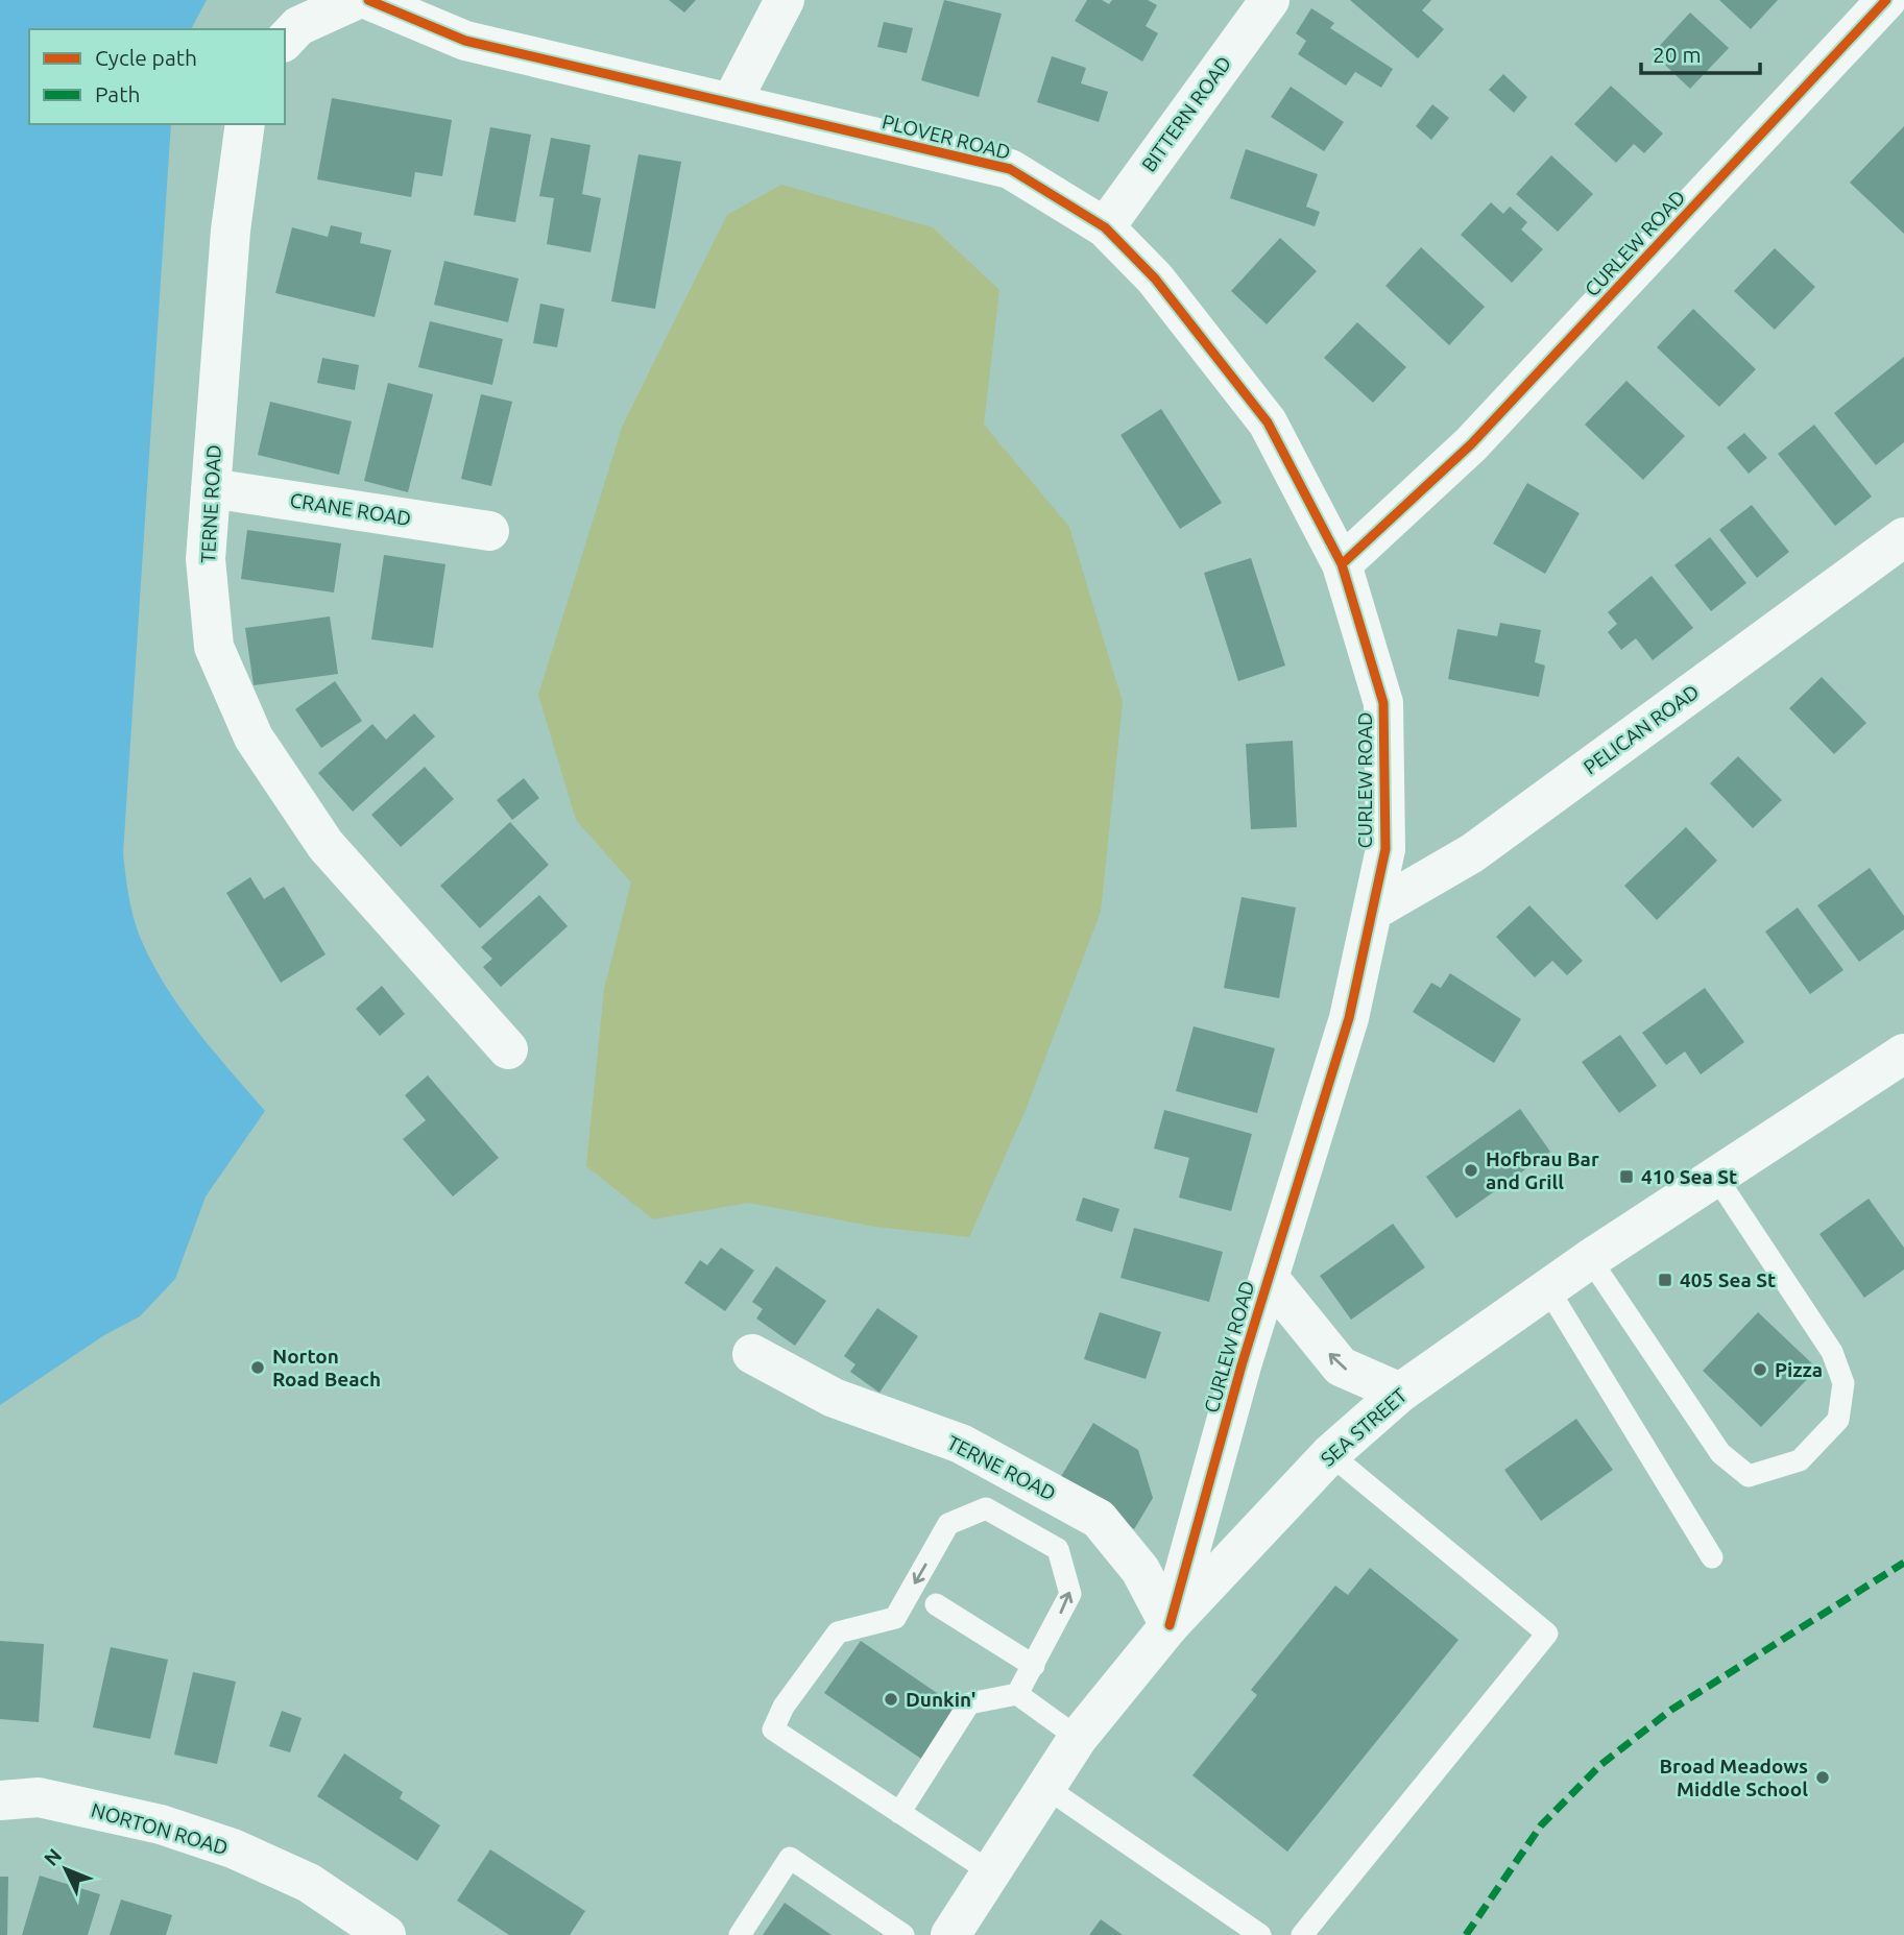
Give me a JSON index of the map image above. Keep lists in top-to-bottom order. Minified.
{"streets":{"street":["BITTERN ROAD","PLOVER ROAD","CURLEW ROAD","TERNE ROAD","CRANE ROAD","PELICAN ROAD","SEA STREET","NORTON ROAD"]},"crossings":[["BITTERN ROAD","PLOVER ROAD"],["PLOVER ROAD","CURLEW ROAD"],["CURLEW ROAD","TERNE ROAD"],["CURLEW ROAD","PELICAN ROAD"],["CURLEW ROAD","SEA STREET"],["TERNE ROAD","CRANE ROAD"],["TERNE ROAD","SEA STREET"]],"places":{"other":["Hofbrau Bar and Grill","Norton Road Beach","Pizza","Dunkin'","Broad Meadows Middle School"],"transit":["410 Sea St","405 Sea St"]},"legend":["Cycle path","Path"],"scale_bar":"20 m","north":"top left"}
